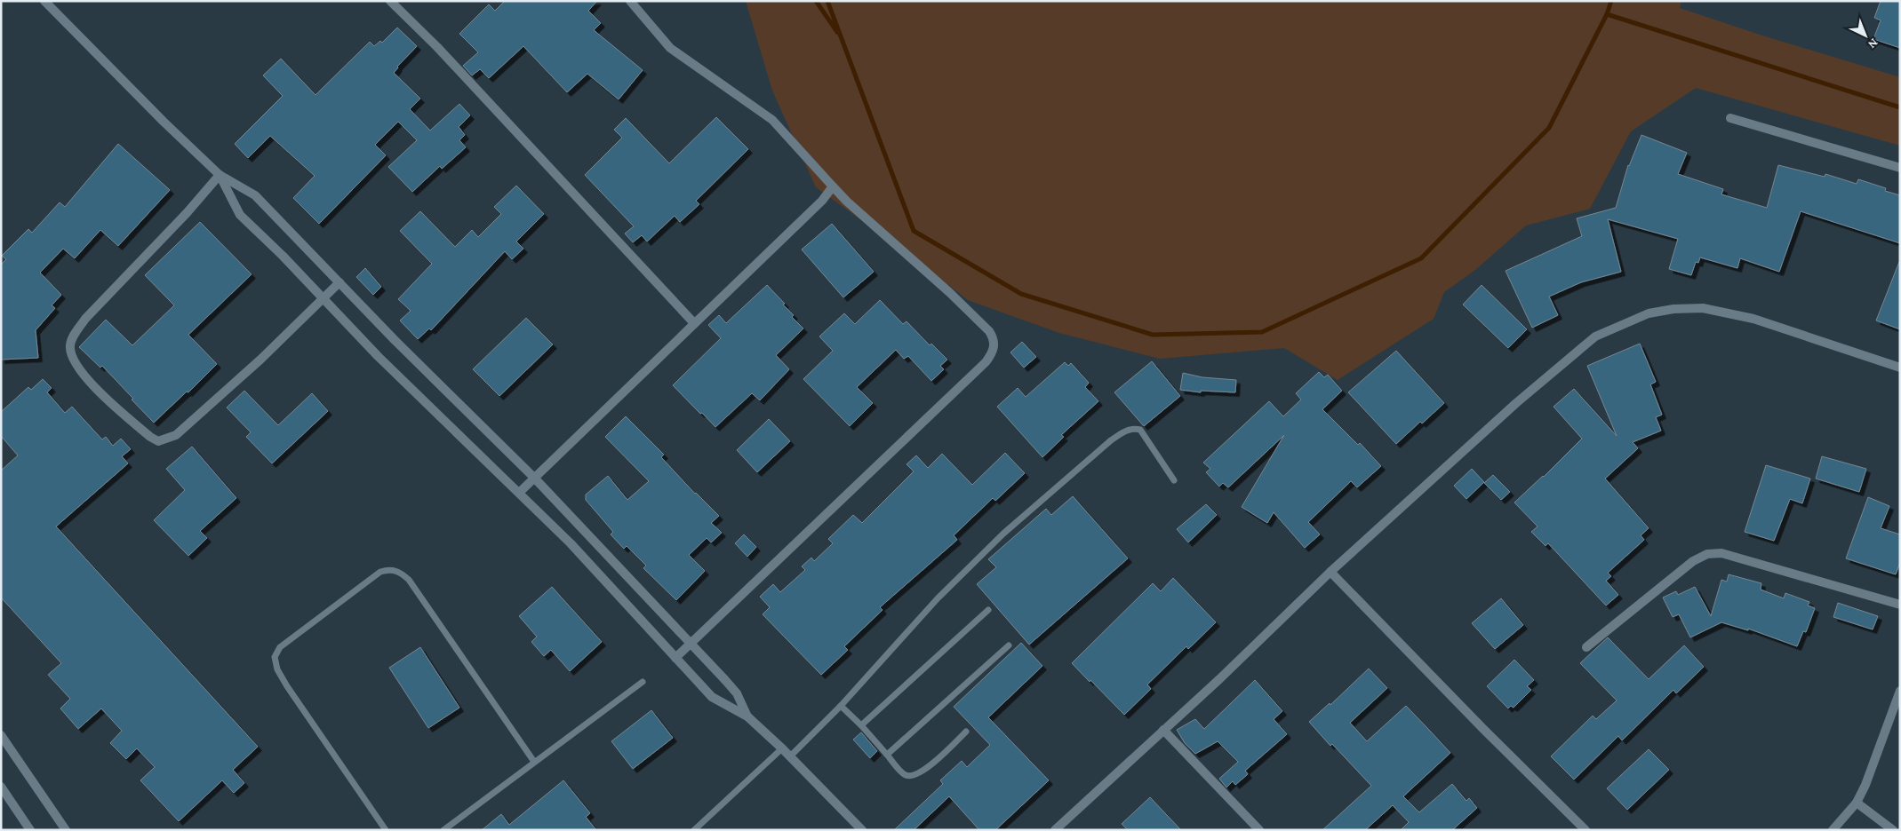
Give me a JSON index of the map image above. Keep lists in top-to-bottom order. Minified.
{"north":"bottom right"}
